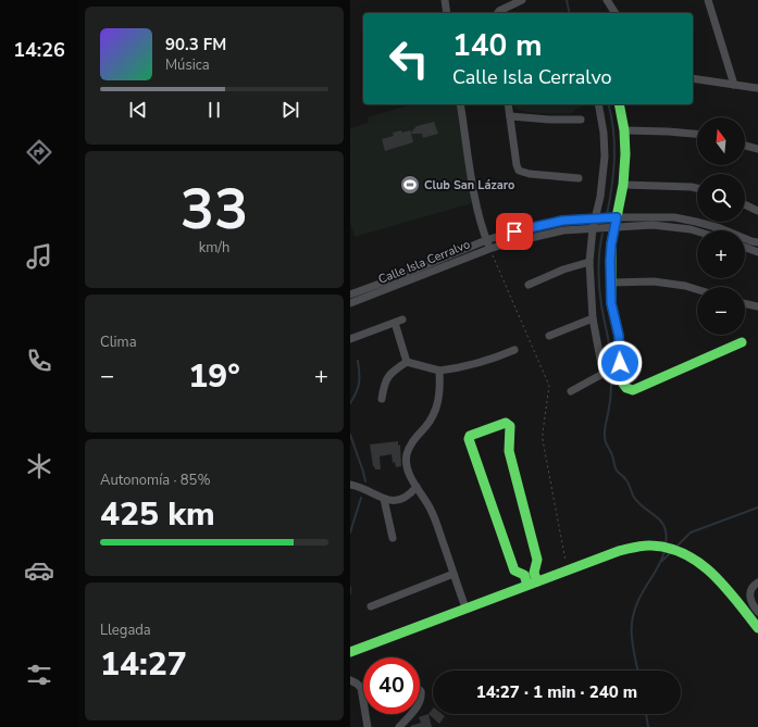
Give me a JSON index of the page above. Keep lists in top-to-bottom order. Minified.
{"streets":{"street":["Calle Isla Cerralvo"]},"places":{"sports":["Club San Lázaro"]},"north":"top","page":{"tabs":"14:26","turn":["140 m","Calle Isla Cerralvo"],"song":["90.3 FM","Música"],"map_buttons":["+","−"],"tile":[["33","km/h"],"Clima",["Autonomía · 85%","425 km"],["Llegada","14:27"]],"heat":["−","19°","+"],"limit":"40","trip":"14:27 · 1 min · 240 m"}}
